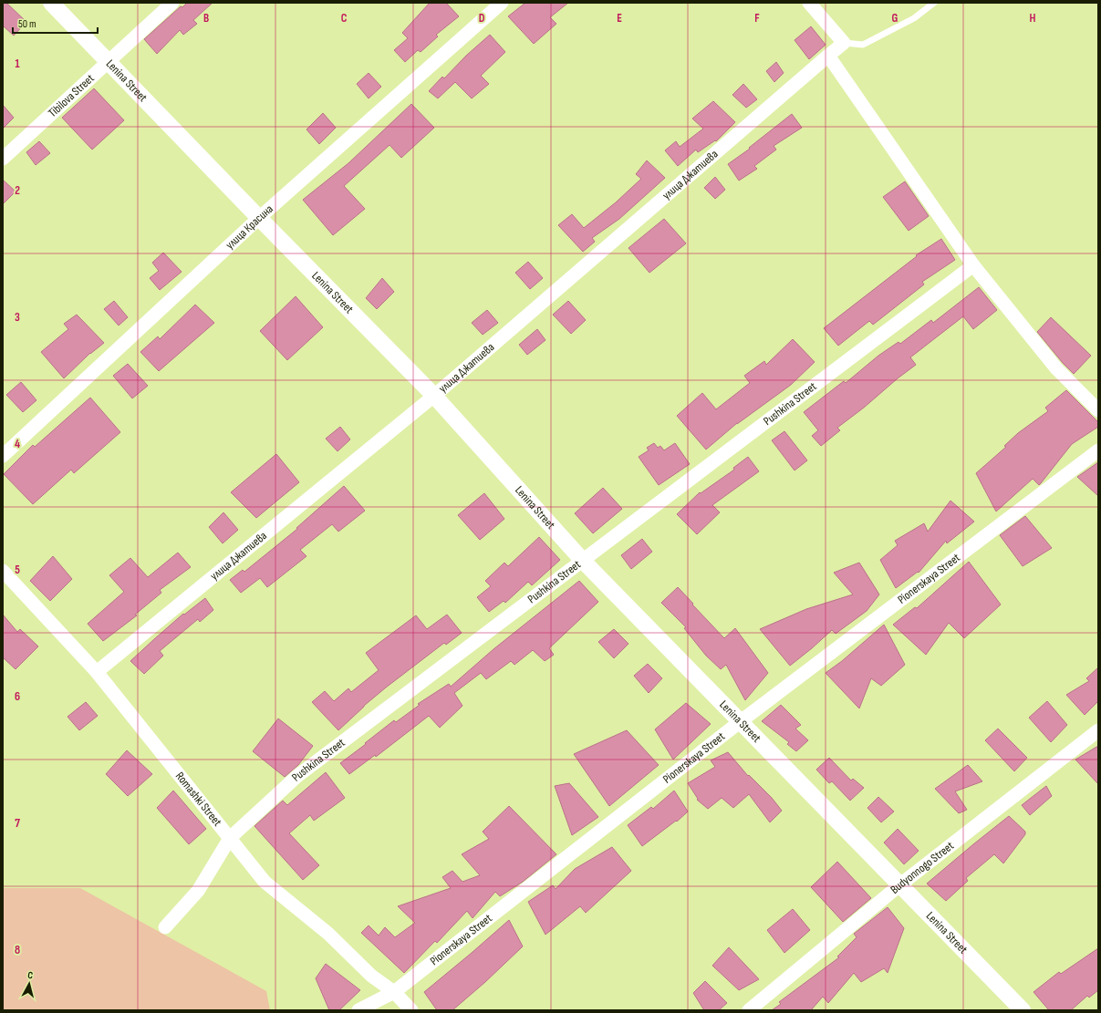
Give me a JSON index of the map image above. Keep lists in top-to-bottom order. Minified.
{"streets":{"street":["Lenina Street","Tibilova Street","улица Джатиева","улица Красина","Pushkina Street","Pionerskaya Street","Romashki Street","Budyonnogo Street"]},"crossings":[["Lenina Street","Tibilova Street"],["Lenina Street","улица Джатиева"],["Lenina Street","улица Красина"],["Lenina Street","Pushkina Street"],["Lenina Street","Pionerskaya Street"],["Lenina Street","Budyonnogo Street"],["улица Джатиева","Romashki Street"],["Pushkina Street","Romashki Street"],["Pionerskaya Street","Romashki Street"]],"scale_bar":"50 m","north":"top","grid":{"columns":["B","C","D","E","F","G","H"],"rows":["1","2","3","4","5","6","7","8"]}}
